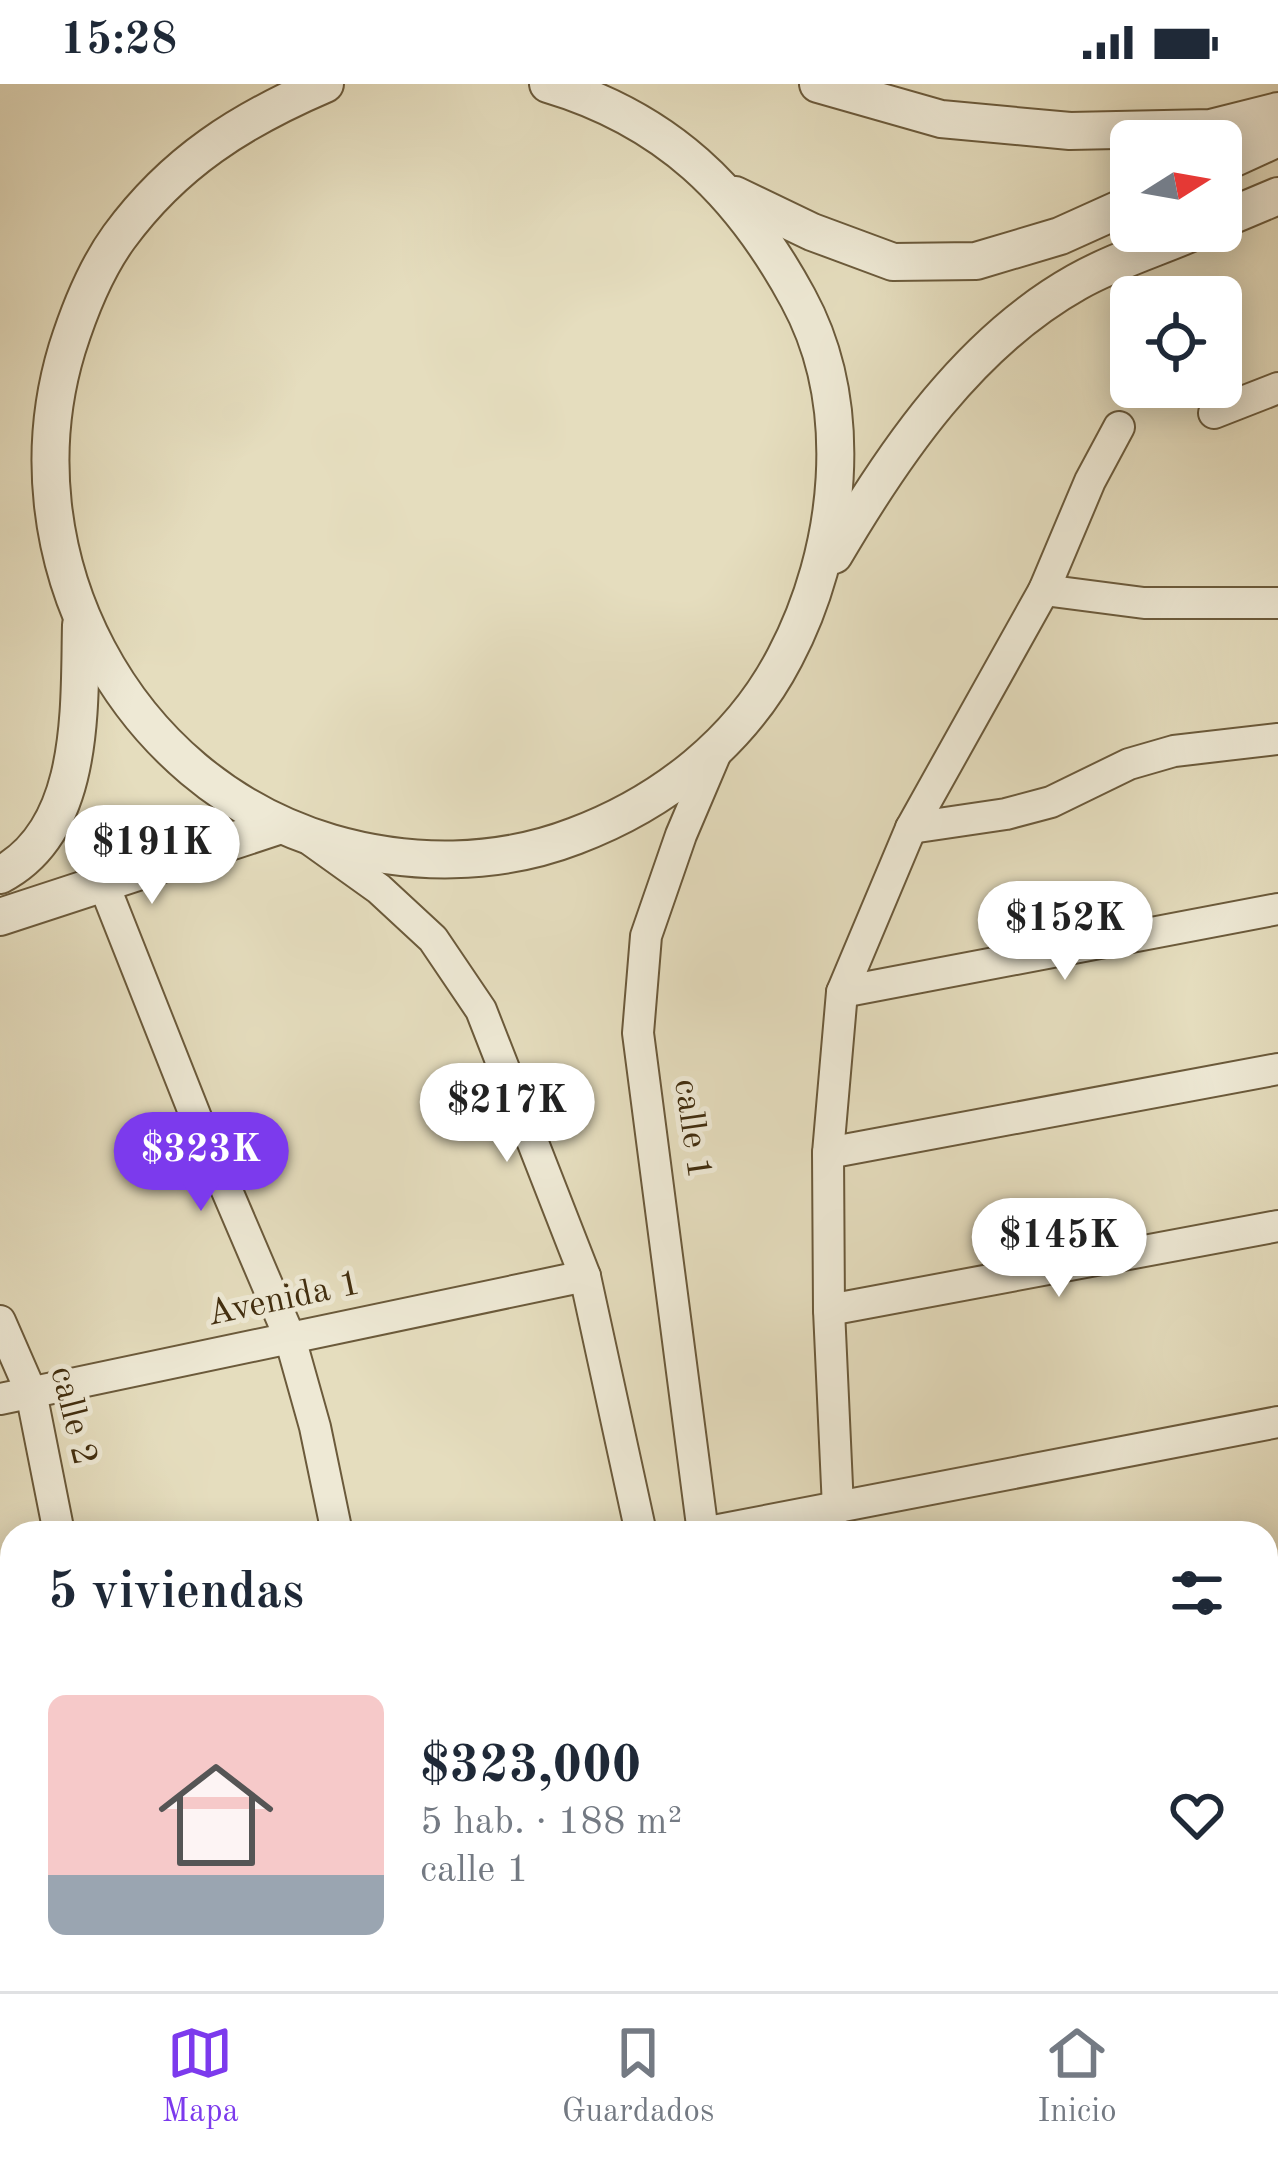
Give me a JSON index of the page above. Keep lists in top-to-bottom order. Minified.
{"streets":{"street":["calle 1","Avenida 1","calle 2"]},"crossings":[["Avenida 1","calle 2"]],"north":"right","page":{"status":"15:28","price":["$191K","$152K","$217K","$323K","$145K"],"heading":"5 viviendas","list":[{"name":"$323,000","note":"5 hab. · 188 m² · calle 1"}],"tabs":["Mapa","Guardados","Inicio"]}}
